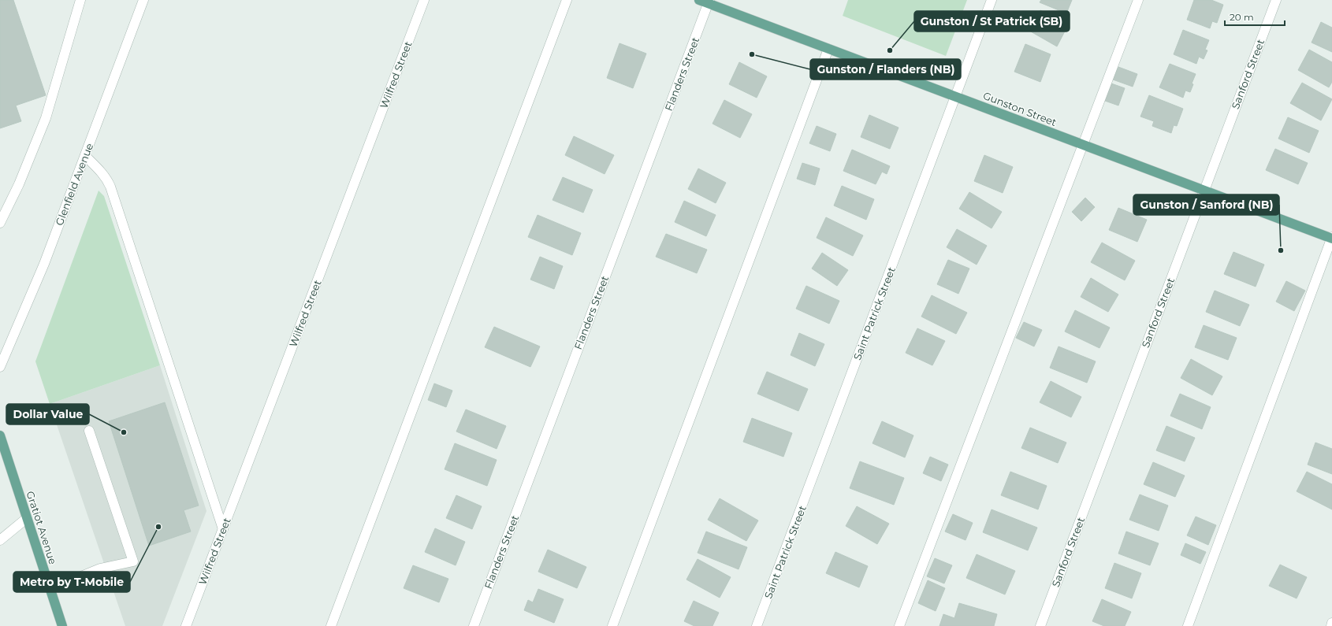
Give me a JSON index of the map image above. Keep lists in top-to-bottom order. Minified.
{"streets":{"main road":["Gunston Street","Gratiot Avenue"],"street":["Flanders Street","Sanford Street","Wilfred Street","Glenfield Avenue","Saint Patrick Street"]},"crossings":[["Flanders Street","Gunston Street"],["Sanford Street","Gunston Street"],["Gunston Street","Saint Patrick Street"]],"places":["Gunston / St Patrick (SB)","Gunston / Flanders (NB)","Gunston / Sanford (NB)","Dollar Value","Metro by T-Mobile"],"scale_bar":"20 m"}
